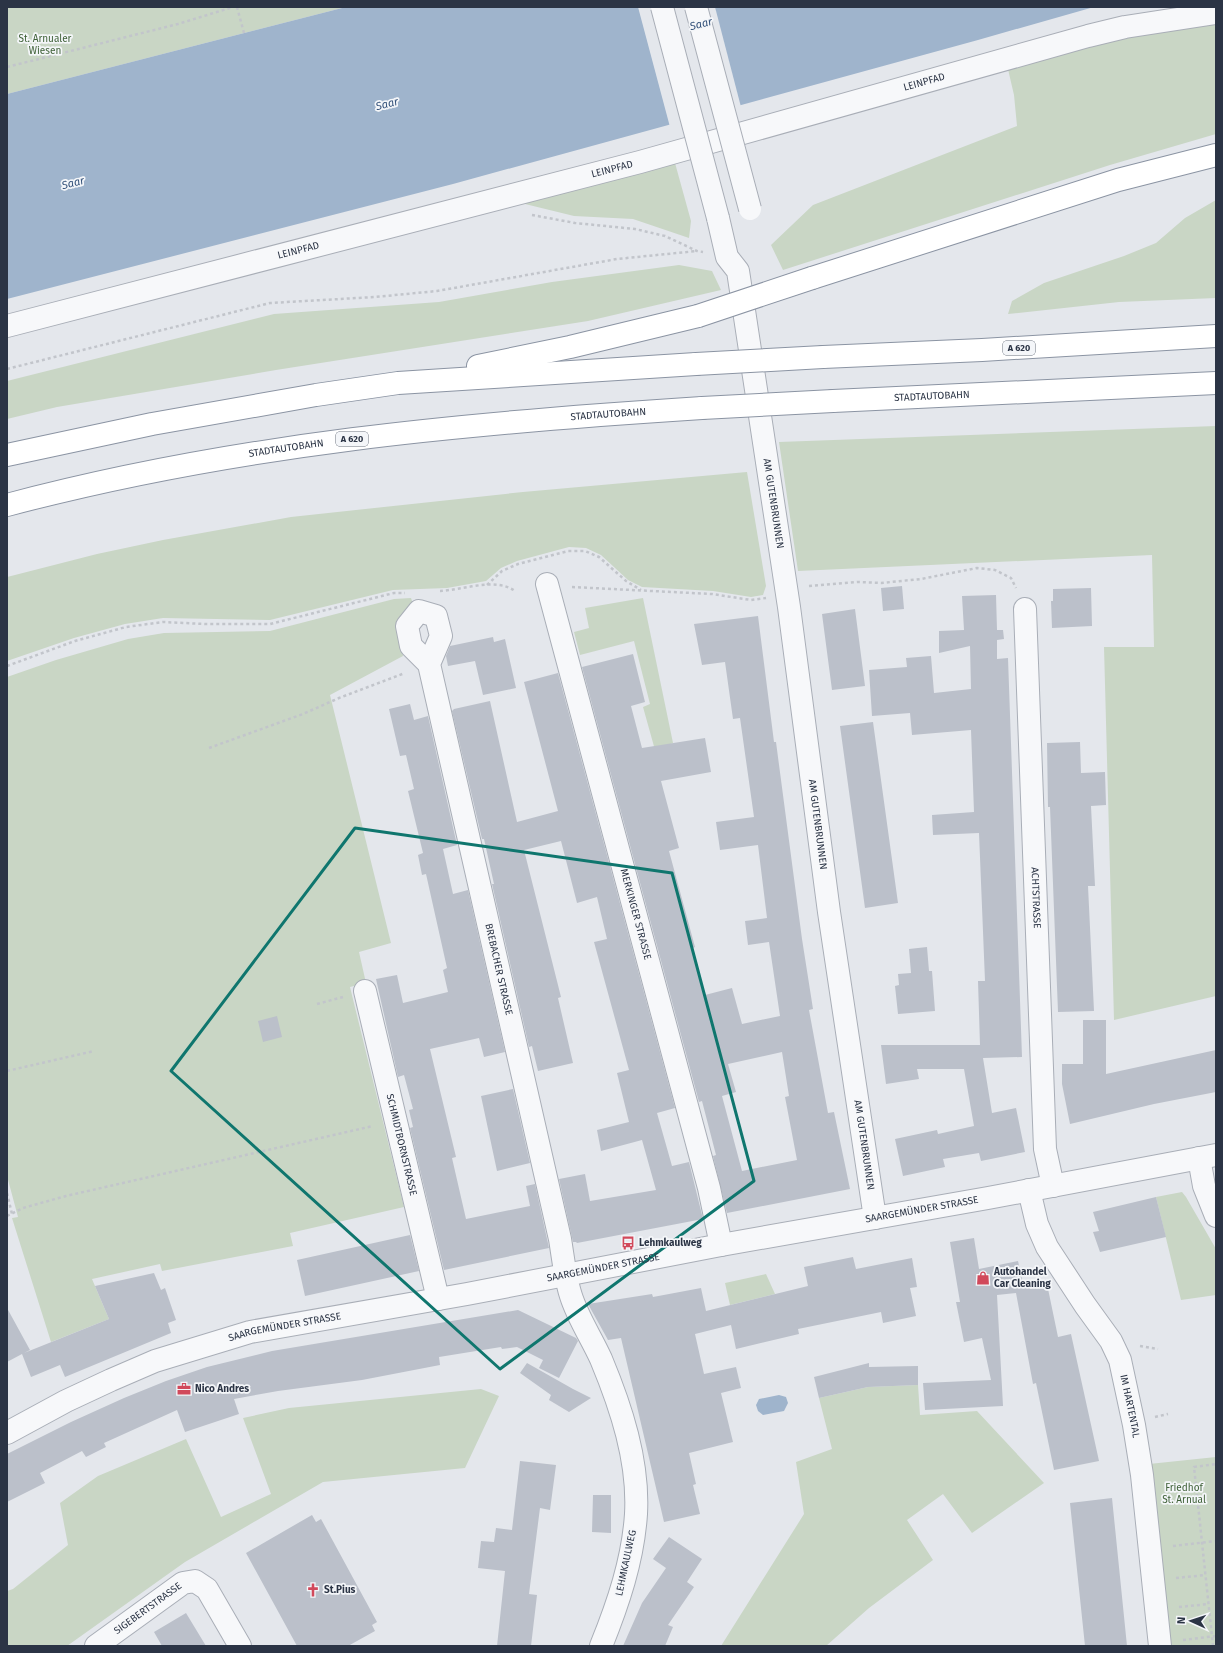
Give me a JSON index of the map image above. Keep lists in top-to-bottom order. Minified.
{"streets":{"highway":["A 620","STADTAUTOBAHN"],"street":["LEINPFAD","AM GUTENBRUNNEN","ACHTSTRASSE","MERKINGER STRASSE","BREBACHER STRASSE","SCHMIDTBORNSTRASSE","SAARGEMÜNDER STRASSE","IM HARTENTAL","LEHMKAULWEG","SIGEBERTSTRASSE"]},"crossings":[["AM GUTENBRUNNEN","SAARGEMÜNDER STRASSE"],["ACHTSTRASSE","SAARGEMÜNDER STRASSE"],["MERKINGER STRASSE","SAARGEMÜNDER STRASSE"],["BREBACHER STRASSE","SAARGEMÜNDER STRASSE"],["BREBACHER STRASSE","LEHMKAULWEG"],["SCHMIDTBORNSTRASSE","SAARGEMÜNDER STRASSE"],["SAARGEMÜNDER STRASSE","IM HARTENTAL"],["SAARGEMÜNDER STRASSE","LEHMKAULWEG"]],"water":["Saar"],"parks":["St. Arnualer Wiesen","Friedhof St. Arnual"],"places":{"bus stop":["Lehmkaulweg"],"shop":["Autohandel Car Cleaning"],"office":["Nico Andres"],"church":["St.Pius"]},"north":"left"}
